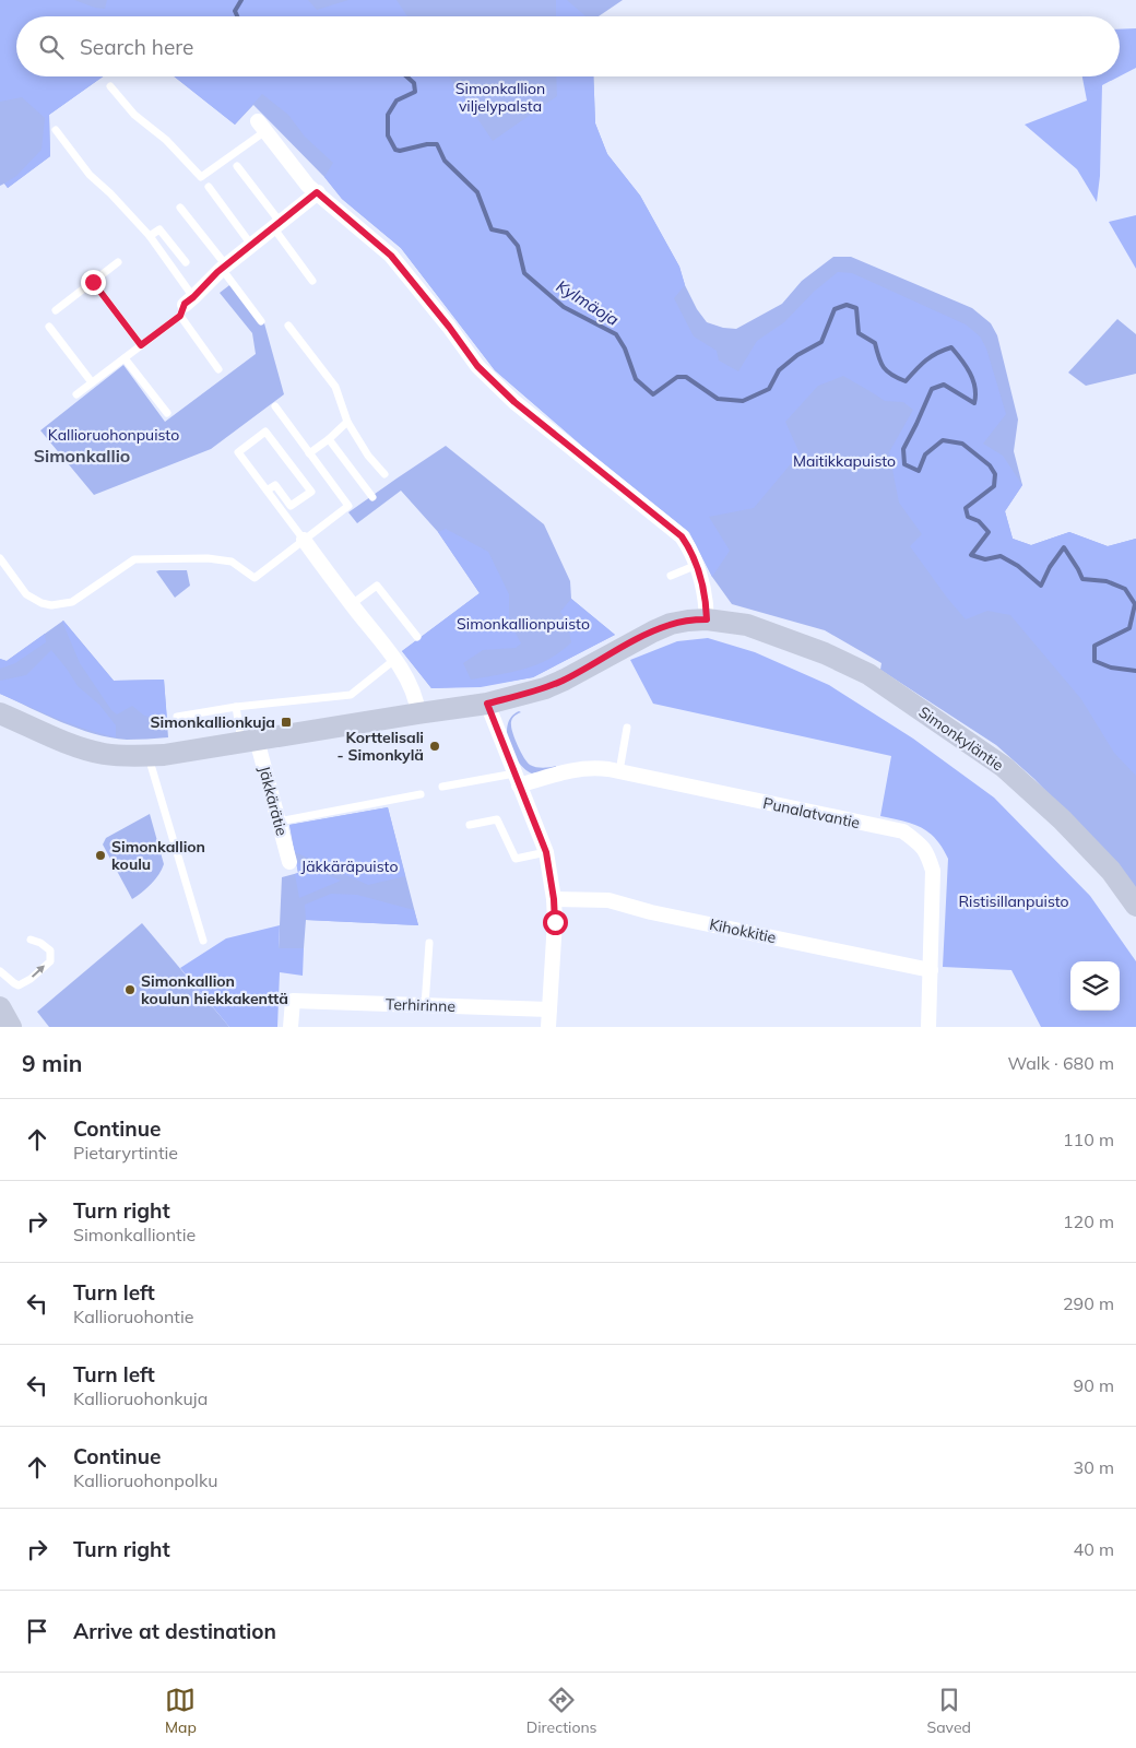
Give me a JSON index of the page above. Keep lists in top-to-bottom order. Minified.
{"streets":{"main road":["Simonkyläntie"],"street":["Jäkkärätie","Punalatvantie","Kihokkitie","Terhirinne"]},"crossings":[["Simonkyläntie","Jäkkärätie"],["Punalatvantie","Kihokkitie"]],"districts":["Simonkallio"],"water":["Kylmäoja"],"parks":["Simonkallion viljelypalsta","Kallioruohonpuisto","Maitikkapuisto","Simonkallionpuisto","Jäkkäräpuisto","Ristisillanpuisto"],"places":{"transit":["Simonkallionkuja"],"other":["Korttelisali - Simonkylä","Simonkallion koulu","Simonkallion koulun hiekkakenttä"]},"page":{"search":"Search here","heading":["9 min","Walk · 680 m"],"list":[["Continue","Pietaryrtintie","110 m"],["Turn right","Simonkalliontie","120 m"],["Turn left","Kallioruohontie","290 m"],["Turn left","Kallioruohonkuja","90 m"],["Continue","Kallioruohonpolku","30 m"],["Turn right","40 m"],"Arrive at destination"],"nav":["Map","Directions","Saved"]}}
